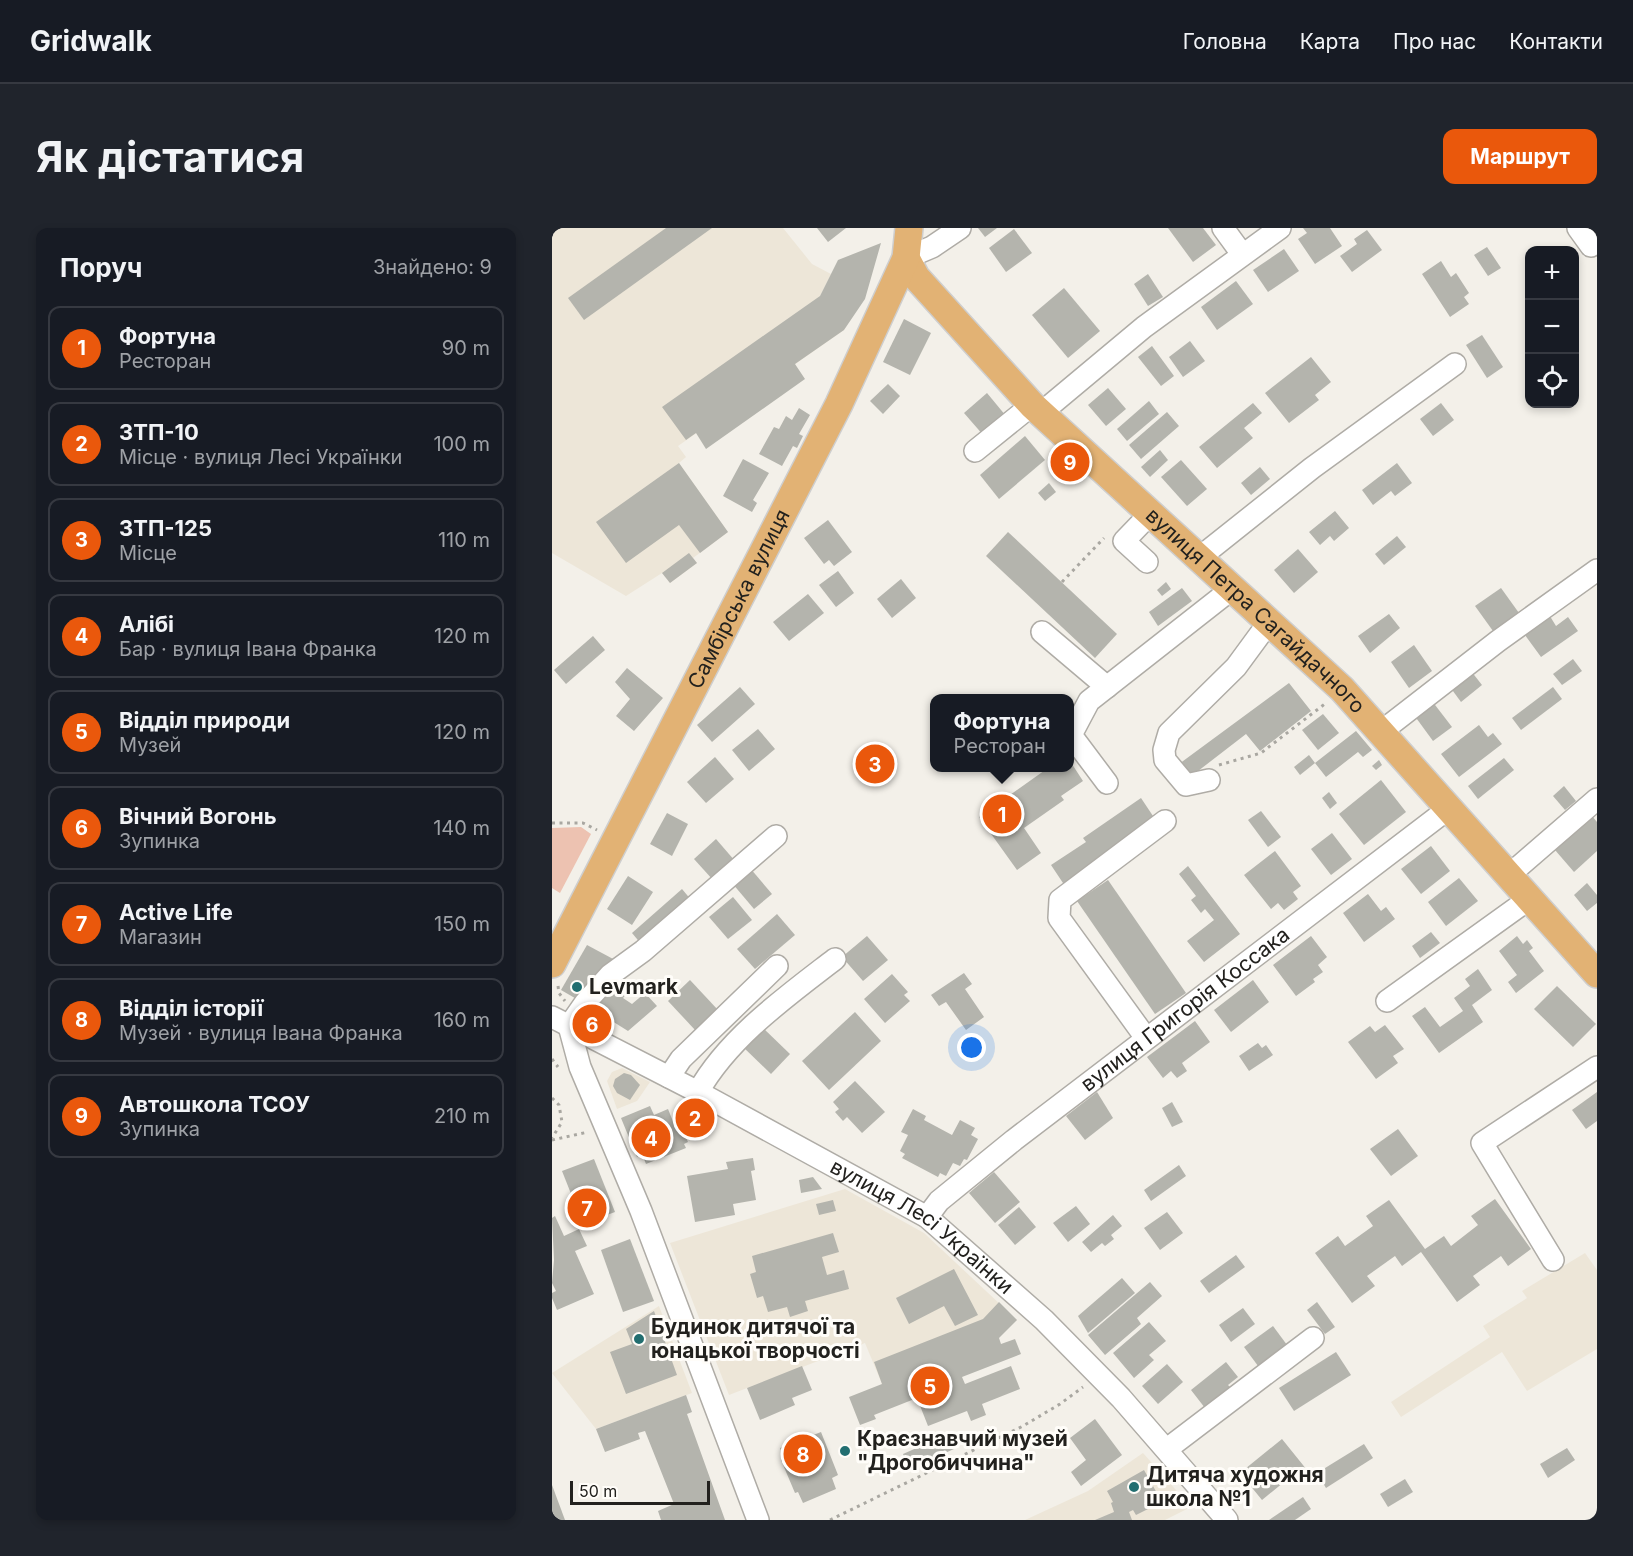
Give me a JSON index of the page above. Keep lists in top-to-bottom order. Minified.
{"streets":{"main road":["Самбірська вулиця","вулиця Петра Сагайдачного"],"street":["вулиця Григорія Коссака","вулиця Лесі Українки"]},"crossings":[["Самбірська вулиця","вулиця Петра Сагайдачного"],["вулиця Петра Сагайдачного","вулиця Григорія Коссака"],["вулиця Григорія Коссака","вулиця Лесі Українки"]],"places":["Levmark","Будинок дитячої та юнацької творчості","Краєзнавчий музей \"Дрогобиччина\"","Дитяча художня школа №1"],"scale_bar":"50 m","page":{"header":"Gridwalk","nav":["Головна","Карта","Про нас","Контакти"],"buttons":"Маршрут","title":"Як дістатися","heading":["Поруч","Знайдено: 9"],"map_buttons":["+","−"],"list":[{"mark":"1","name":"Фортуна","note":"Ресторан","value":"90 m"},{"mark":"2","name":"ЗТП-10","note":"Місце · вулиця Лесі Українки","value":"100 m"},{"mark":"3","name":"ЗТП-125","note":"Місце","value":"110 m"},{"mark":"4","name":"Алібі","note":"Бар · вулиця Івана Франка","value":"120 m"},{"mark":"5","name":"Відділ природи","note":"Музей","value":"120 m"},{"mark":"6","name":"Вічний Вогонь","note":"Зупинка","value":"140 m"},{"mark":"7","name":"Active Life","note":"Магазин","value":"150 m"},{"mark":"8","name":"Відділ історії","note":"Музей · вулиця Івана Франка","value":"160 m"},{"mark":"9","name":"Автошкола ТСОУ","note":"Зупинка","value":"210 m"}],"pins":["9","3","1","6","2","4","7","5","8"],"popup":["Фортуна","Ресторан"],"scale":"50 m"}}
